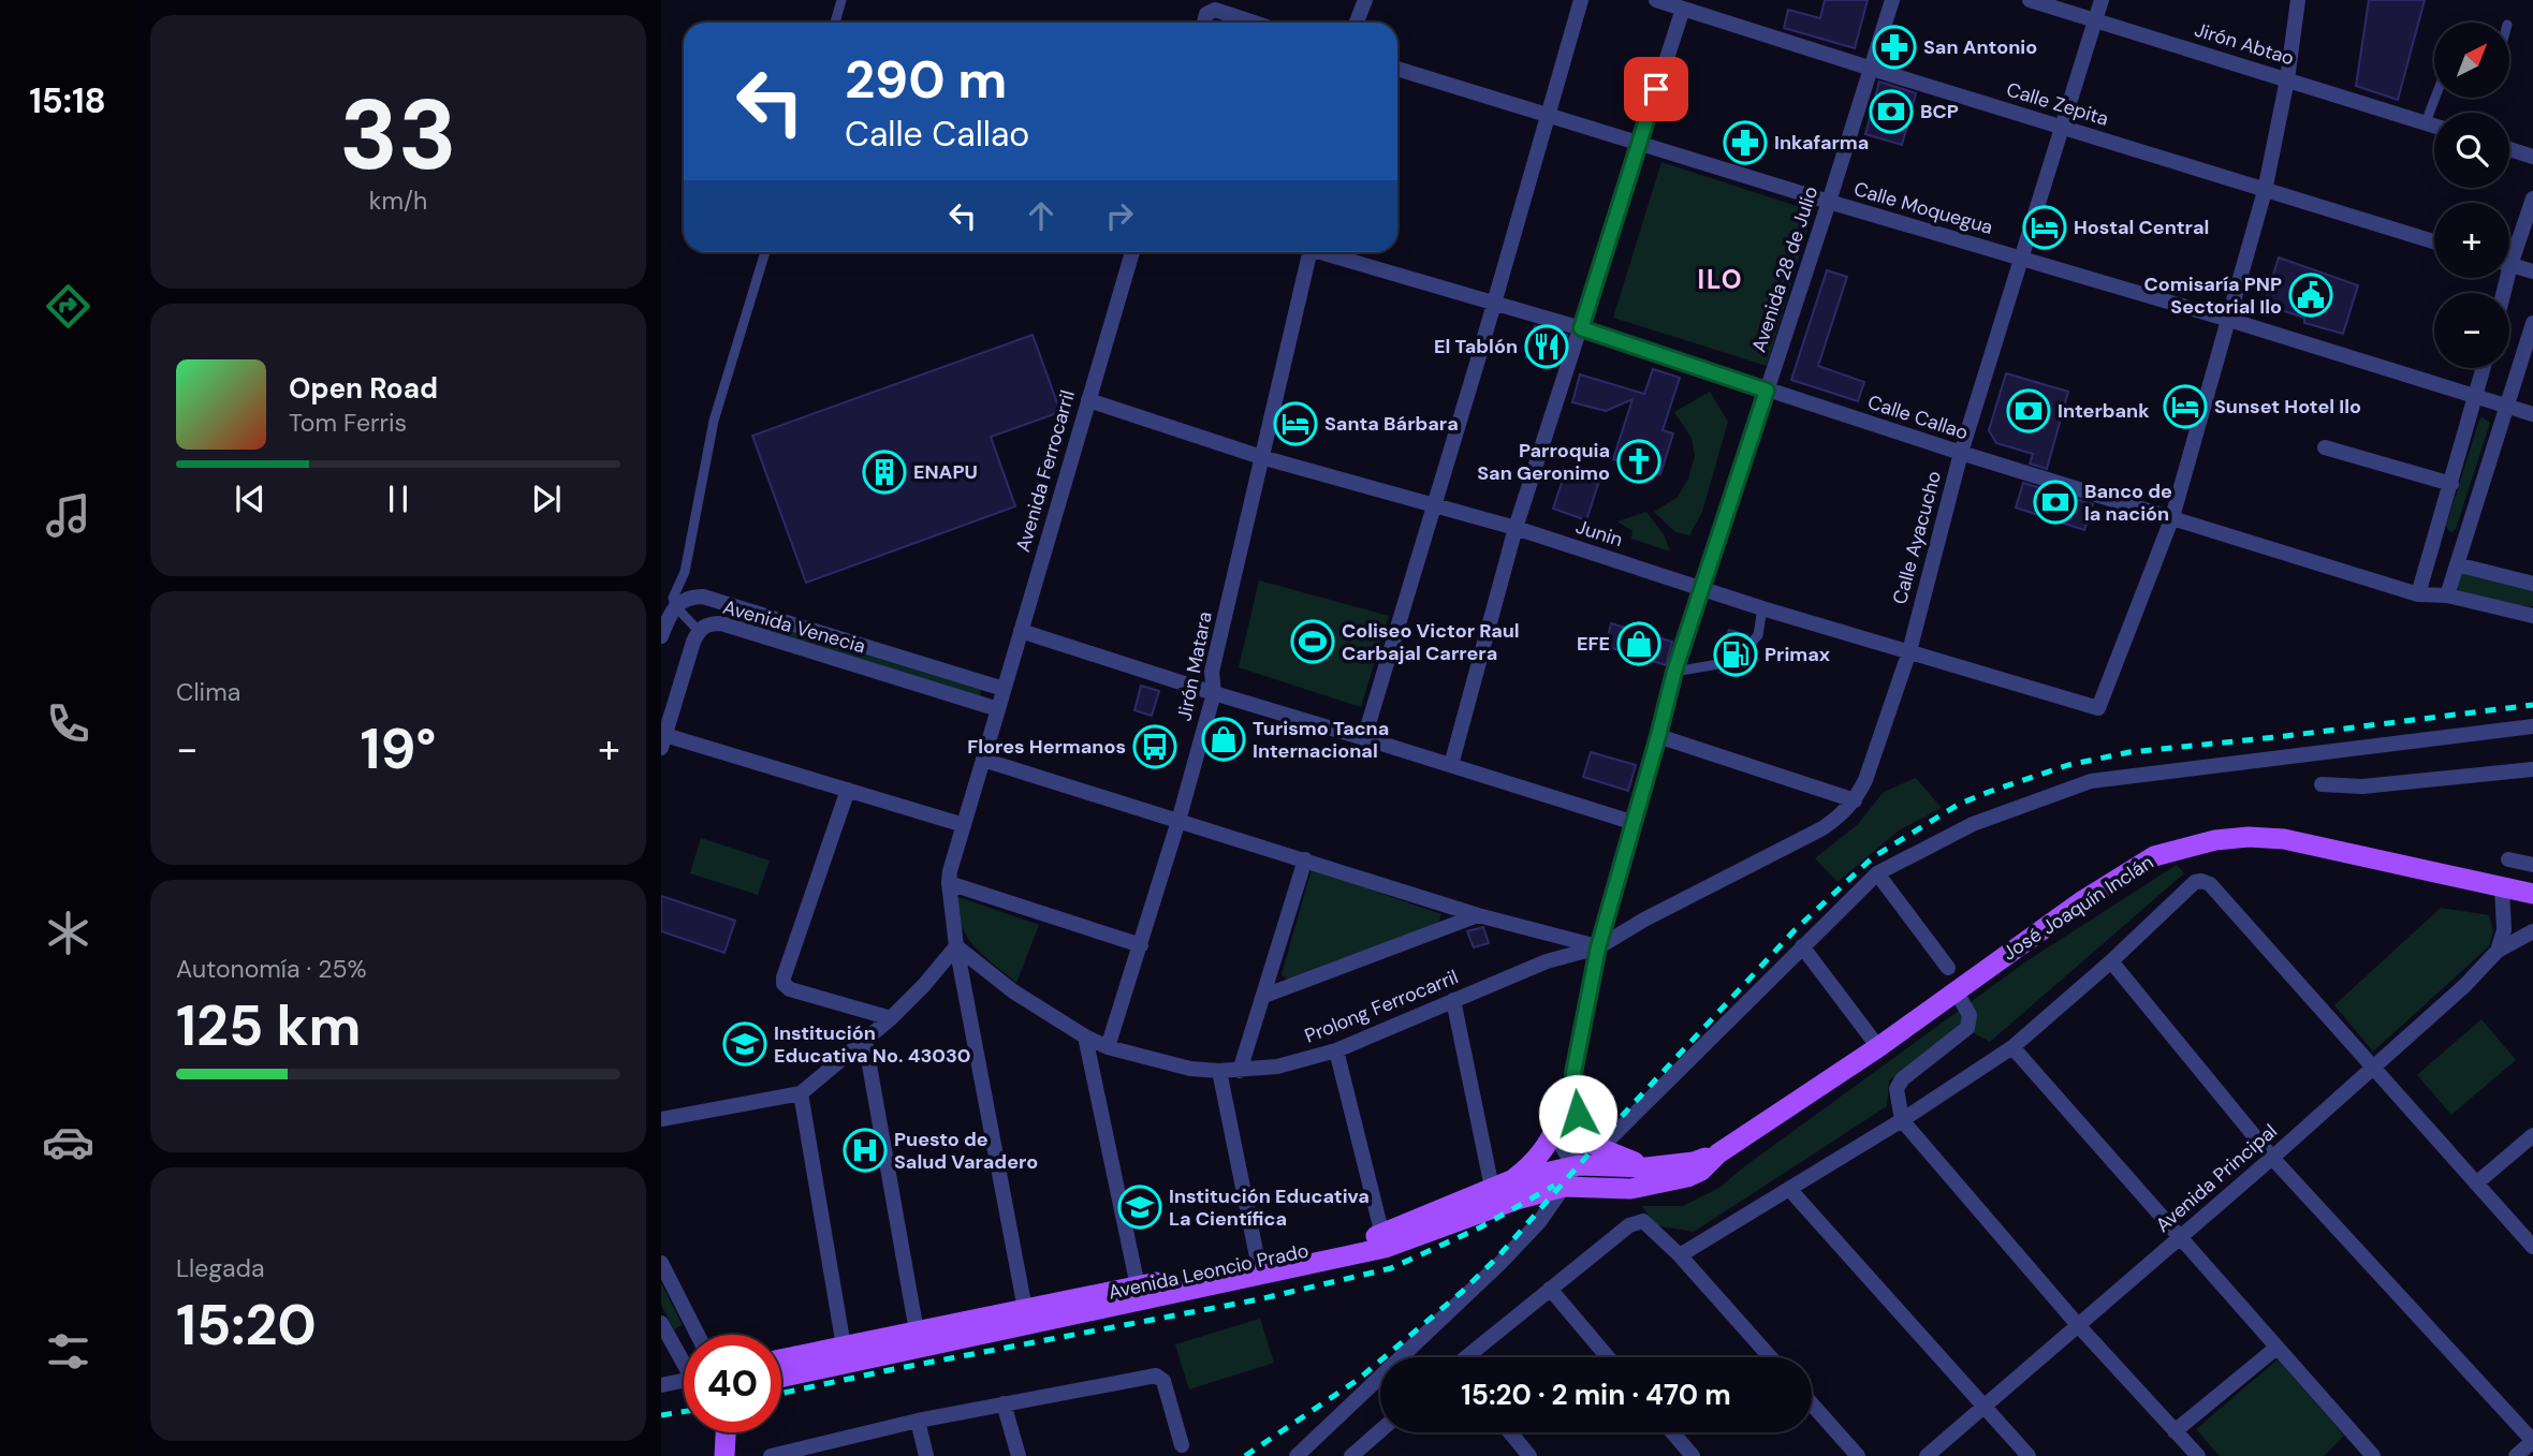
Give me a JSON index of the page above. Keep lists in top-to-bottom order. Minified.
{"streets":{"main road":["José Joaquín Inclán","Avenida Leoncio Prado"],"street":["Jirón Abtao","Calle Zepita","Calle Moquegua","Avenida 28 de Julio","Calle Callao","Avenida Ferrocarril","Junin","Calle Ayacucho","Avenida Venecia","Jirón Matara","Prolong Ferrocarril","Avenida Principal"]},"crossings":[["Jirón Abtao","Calle Ayacucho"],["Calle Zepita","Avenida 28 de Julio"],["Calle Zepita","Calle Ayacucho"],["Calle Moquegua","Avenida 28 de Julio"],["Calle Moquegua","Calle Ayacucho"],["Avenida 28 de Julio","Calle Callao"],["Avenida 28 de Julio","Junin"],["Avenida 28 de Julio","Calle Ayacucho"],["Avenida 28 de Julio","José Joaquín Inclán"],["Avenida 28 de Julio","Prolong Ferrocarril"],["Avenida 28 de Julio","Avenida Leoncio Prado"],["Calle Callao","Junin"],["Calle Callao","Calle Ayacucho"],["Avenida Ferrocarril","Junin"],["Avenida Ferrocarril","Avenida Venecia"],["Junin","Calle Ayacucho"],["Junin","Jirón Matara"],["Calle Ayacucho","Prolong Ferrocarril"],["Jirón Matara","Prolong Ferrocarril"],["José Joaquín Inclán","Avenida Leoncio Prado"]],"districts":["ILO"],"places":{"pharmacy":["San Antonio","Inkafarma"],"bank":["BCP","Interbank","Banco de la nación"],"hotel":["Hostal Central","Sunset Hotel Ilo","Santa Bárbara"],"public building":["Comisaría PNP Sectorial Ilo"],"restaurant":["El Tablón"],"church":["Parroquia San Geronimo"],"building":["ENAPU"],"sports":["Coliseo Victor Raul Carbajal Carrera"],"shop":["EFE","Turismo Tacna Internacional"],"fuel station":["Primax"],"bus stop":["Flores Hermanos"],"school or university":["Institución Educativa No. 43030","Institución Educativa La Científica"],"hospital":["Puesto de Salud Varadero"]},"north":"top right","page":{"tabs":"15:18","tile":[["33","km/h"],"Clima",["Autonomía · 25%","125 km"],["Llegada","15:20"]],"map_buttons":["+","−"],"turn":["290 m","Calle Callao"],"song":["Open Road","Tom Ferris"],"heat":["−","19°","+"],"limit":"40","trip":"15:20 · 2 min · 470 m"}}
